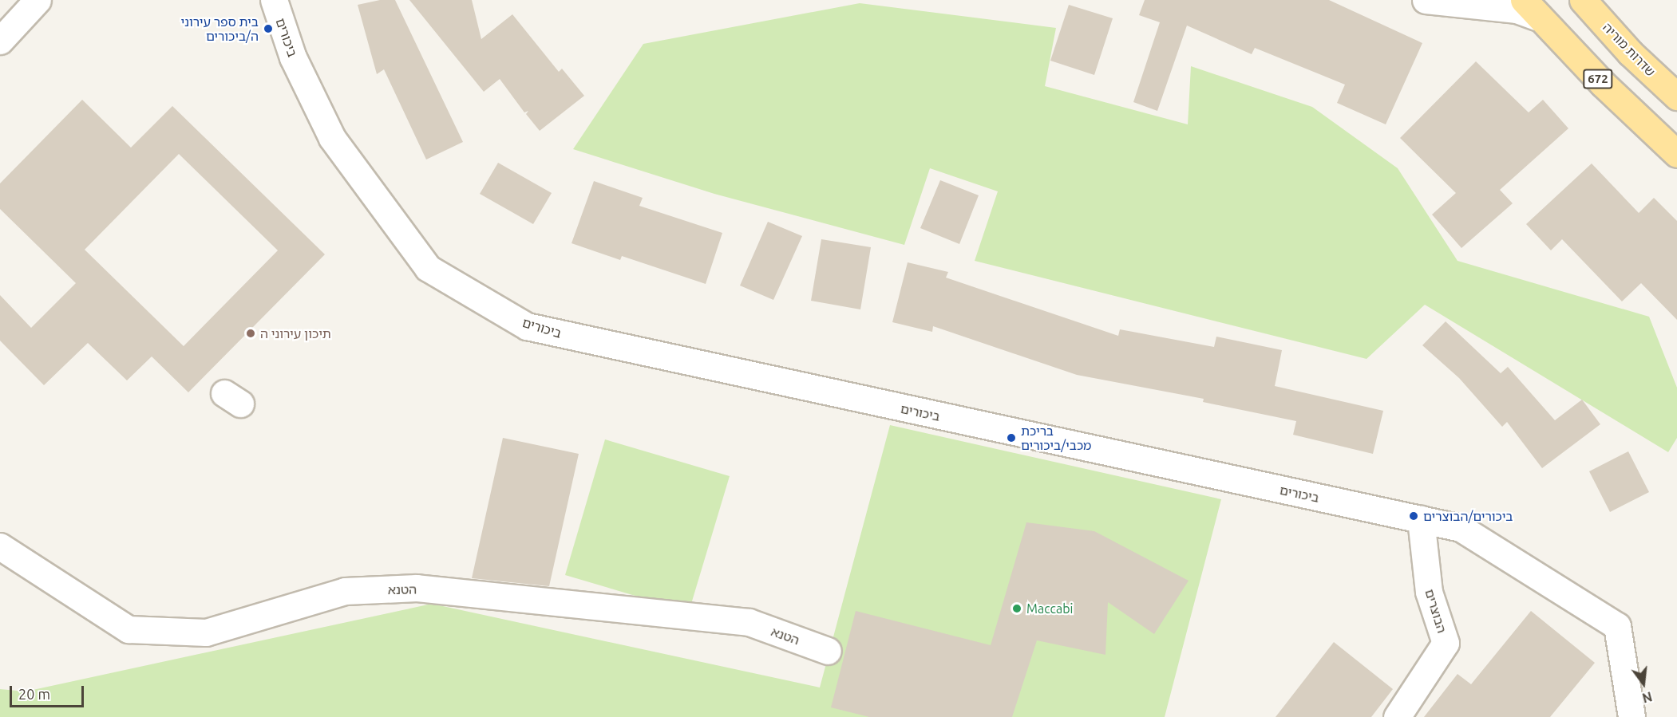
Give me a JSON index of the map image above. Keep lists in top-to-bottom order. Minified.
{"streets":{"main road":["שדרות מוריה","672"],"street":["ביכורים","הטנא","הבוצרים"]},"crossings":[["ביכורים","הבוצרים"]],"places":["בית ספר עירוני ה/ביכורים","תיכון עירוני ה","בריכת מכבי/ביכורים","ביכורים/הבוצרים","Maccabi"],"scale_bar":"20 m","north":"bottom"}
